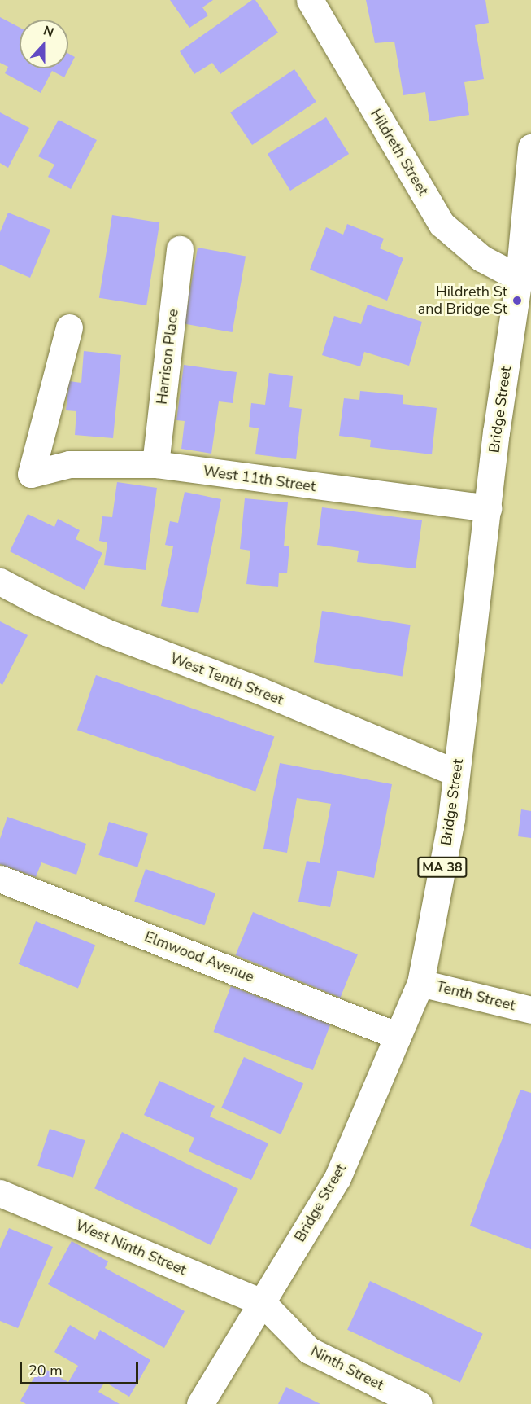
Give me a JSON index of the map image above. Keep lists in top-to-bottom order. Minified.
{"streets":{"street":["Hildreth Street","Harrison Place","Bridge Street","West 11th Street","West Tenth Street","MA 38","Elmwood Avenue","Tenth Street","West Ninth Street","Ninth Street"]},"crossings":[["Hildreth Street","Bridge Street"],["Harrison Place","West 11th Street"],["Bridge Street","West 11th Street"],["Bridge Street","West Tenth Street"],["Bridge Street","Elmwood Avenue"],["Bridge Street","Tenth Street"],["Bridge Street","West Ninth Street"],["Bridge Street","Ninth Street"],["West Ninth Street","Ninth Street"]],"places":["Hildreth St and Bridge St"],"scale_bar":"20 m","north":"top"}
